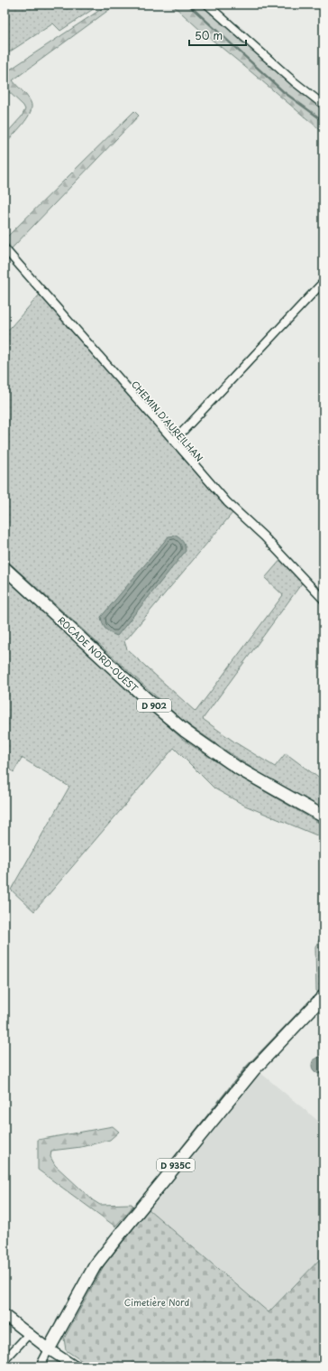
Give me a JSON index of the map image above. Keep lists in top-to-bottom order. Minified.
{"streets":{"main road":["ROCADE NORD-OUEST","D 902","D 935C"],"street":["CHEMIN D'AUREILHAN"]},"parks":["Cimetière Nord"],"scale_bar":"50 m"}
